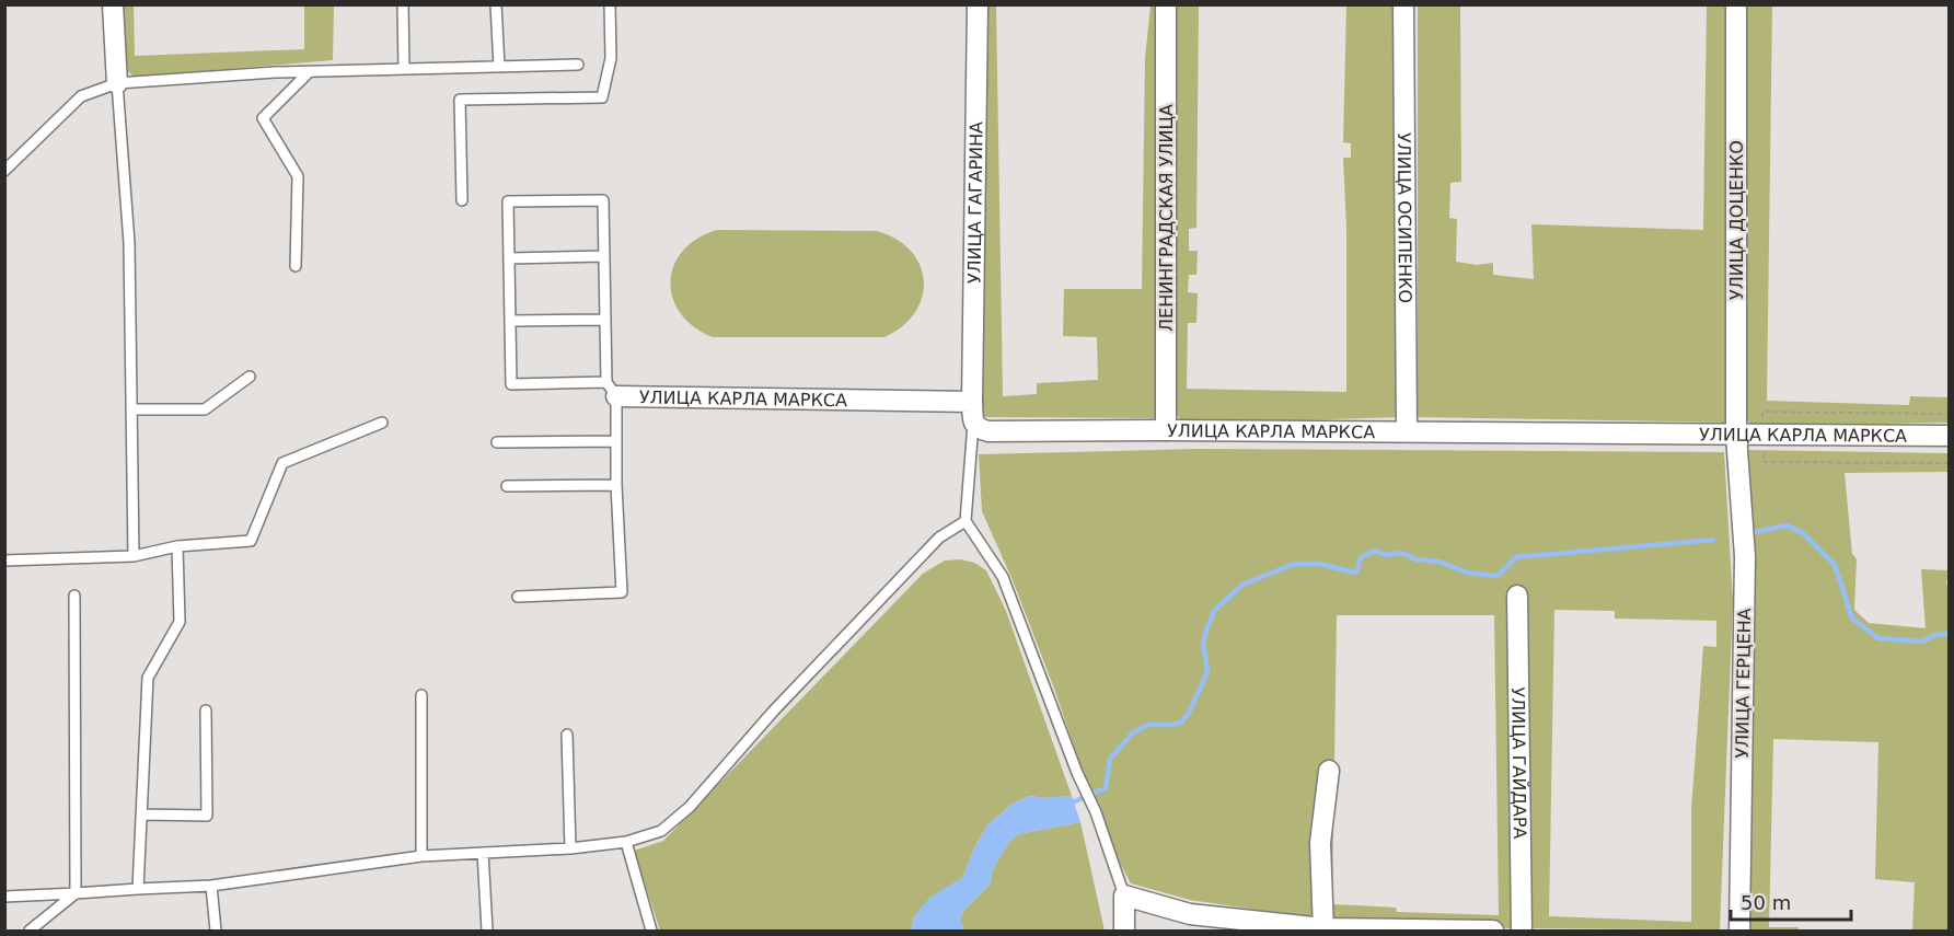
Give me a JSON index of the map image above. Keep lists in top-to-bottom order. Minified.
{"streets":{"street":["УЛИЦА ГАГАРИНА","ЛЕНИНГРАДСКАЯ УЛИЦА","УЛИЦА ОСИПЕНКО","УЛИЦА ДОЦЕНКО","УЛИЦА КАРЛА МАРКСА","УЛИЦА ГЕРЦЕНА","УЛИЦА ГАЙДАРА"]},"crossings":[["УЛИЦА ГАГАРИНА","УЛИЦА КАРЛА МАРКСА"],["ЛЕНИНГРАДСКАЯ УЛИЦА","УЛИЦА КАРЛА МАРКСА"],["УЛИЦА ОСИПЕНКО","УЛИЦА КАРЛА МАРКСА"],["УЛИЦА ДОЦЕНКО","УЛИЦА КАРЛА МАРКСА"],["УЛИЦА ДОЦЕНКО","УЛИЦА ГЕРЦЕНА"],["УЛИЦА КАРЛА МАРКСА","УЛИЦА ГЕРЦЕНА"]],"scale_bar":"50 m"}
